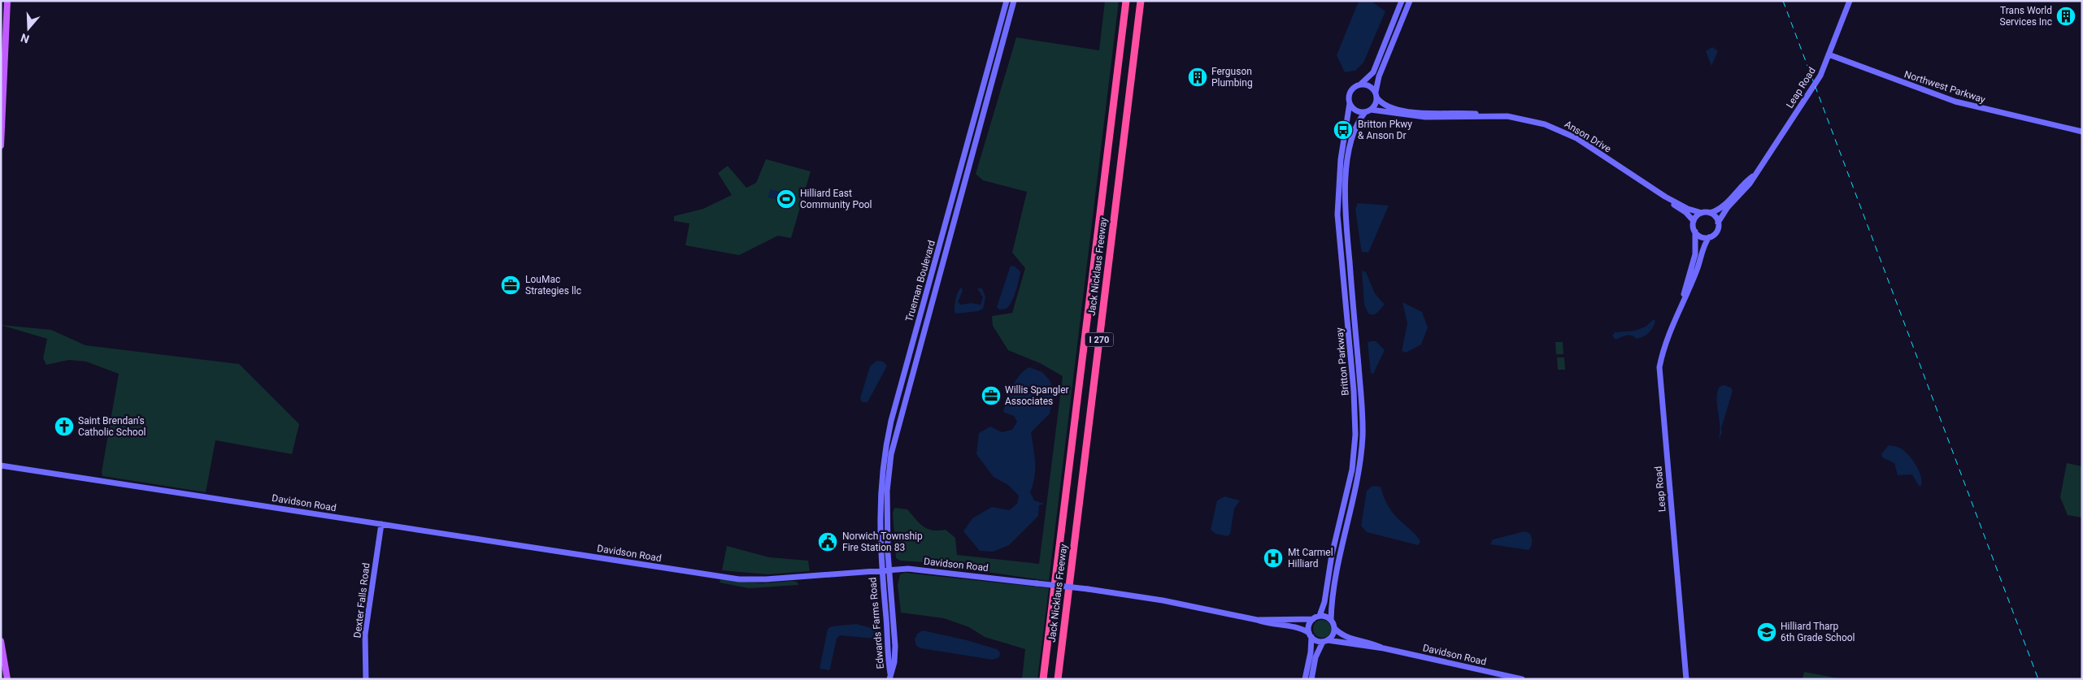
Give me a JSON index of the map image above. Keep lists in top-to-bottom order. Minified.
{"streets":{"highway":["Jack Nicklaus Freeway","I 270"],"main road":["Northwest Parkway","Leap Road","Anson Drive","Trueman Boulevard","Britton Parkway","Davidson Road","Dexter Falls Road","Edwards Farms Road"]},"crossings":[["Northwest Parkway","Leap Road"],["Leap Road","Anson Drive"],["Anson Drive","Britton Parkway"],["Trueman Boulevard","Davidson Road"],["Trueman Boulevard","Edwards Farms Road"],["Britton Parkway","Davidson Road"],["Davidson Road","Dexter Falls Road"],["Davidson Road","Edwards Farms Road"]],"places":{"building":["Trans World Services Inc","Ferguson Plumbing"],"bus stop":["Britton Pkwy & Anson Dr"],"sports":["Hilliard East Community Pool"],"office":["LouMac Strategies llc","Willis Spangler Associates"],"church":["Saint Brendan's Catholic School"],"public building":["Norwich Township Fire Station 83"],"hospital":["Mt Carmel Hilliard"],"school or university":["Hilliard Tharp 6th Grade School"]},"north":"bottom"}
